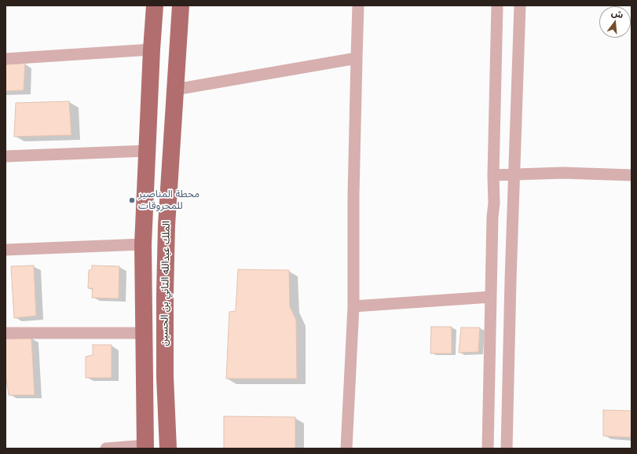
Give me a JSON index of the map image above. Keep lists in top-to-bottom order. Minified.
{"streets":{"main road":["الملك عبدالله الثاني بن الحسين"]},"places":["محطة المناصير للمحروقات"],"north":"top"}
